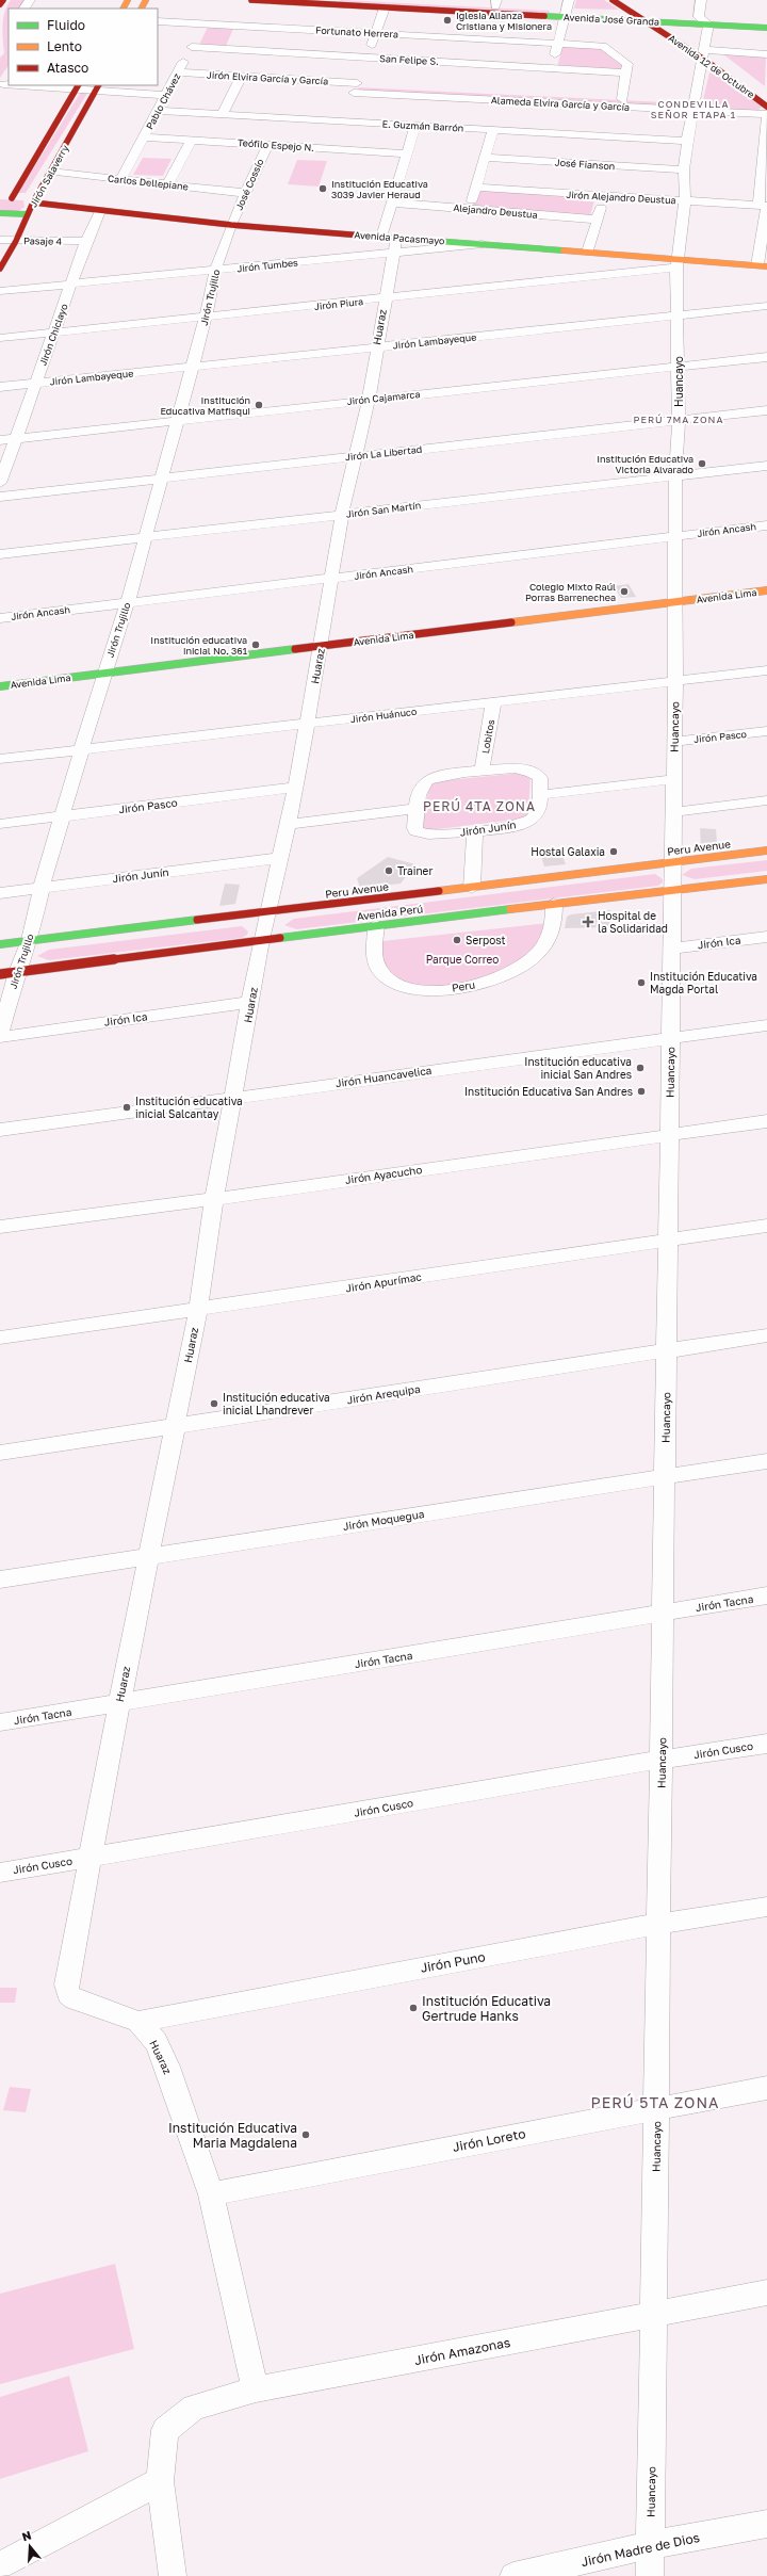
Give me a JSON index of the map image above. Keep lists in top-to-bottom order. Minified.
{"streets":{"main road":["Avenida José Granda","Avenida 12 de Octubre","Jirón Salaverry","Avenida Pacasmayo","Avenida Lima","Peru Avenue","Avenida Perú"],"street":["Fortunato Herrera","San Felipe S.","Jirón Elvira García y García","Pablo Chávez","Alameda Elvira García y García","E. Guzmán Barrón","Teófilo Espejo N.","José Fianson","Carlos Dellepiane","José Cossío","Jirón Alejandro Deustua","Alejandro Deustua","Pasaje 4","Jirón Tumbes","Jirón Trujillo","Jirón Piura","Huaraz","Jirón Chiclayo","Jirón Lambayeque","Huancayo","Jirón Cajamarca","Jirón La Libertad","Jirón San Martín","Jirón Ancash","Jirón Huánuco","Lobitos","Jirón Pasco","Jirón Junín","Jirón Ica","Peru","Jirón Huancavelica","Jirón Ayacucho","Jirón Apurímac","Jirón Arequipa","Jirón Moquegua","Jirón Tacna","Jirón Cusco","Jirón Puno","Jirón Loreto","Jirón Amazonas","Jirón Madre de Dios"]},"crossings":[["Avenida José Granda","Avenida 12 de Octubre"],["Avenida José Granda","Huancayo"],["Fortunato Herrera","San Felipe S."],["Fortunato Herrera","Pablo Chávez"],["San Felipe S.","Pablo Chávez"],["Avenida 12 de Octubre","Huancayo"],["Jirón Elvira García y García","Pablo Chávez"],["Jirón Elvira García y García","Alameda Elvira García y García"],["Pablo Chávez","E. Guzmán Barrón"],["Pablo Chávez","Teófilo Espejo N."],["Pablo Chávez","Carlos Dellepiane"],["Alameda Elvira García y García","Huancayo"],["E. Guzmán Barrón","Huaraz"],["E. Guzmán Barrón","Huancayo"],["Teófilo Espejo N.","José Cossío"],["Teófilo Espejo N.","Huaraz"],["José Fianson","Huancayo"],["Jirón Salaverry","Carlos Dellepiane"],["Jirón Salaverry","Avenida Pacasmayo"],["Jirón Salaverry","Pasaje 4"],["Carlos Dellepiane","José Cossío"],["José Cossío","Avenida Pacasmayo"],["José Cossío","Jirón Trujillo"],["Jirón Alejandro Deustua","Huancayo"],["Alejandro Deustua","Huaraz"],["Avenida Pacasmayo","Jirón Tumbes"],["Avenida Pacasmayo","Jirón Trujillo"],["Avenida Pacasmayo","Huaraz"],["Avenida Pacasmayo","Jirón Chiclayo"],["Pasaje 4","Jirón Chiclayo"],["Jirón Tumbes","Jirón Trujillo"],["Jirón Tumbes","Huaraz"],["Jirón Tumbes","Jirón Chiclayo"],["Jirón Trujillo","Jirón Piura"],["Jirón Trujillo","Jirón Lambayeque"],["Jirón Trujillo","Jirón Cajamarca"],["Jirón Trujillo","Jirón La Libertad"],["Jirón Trujillo","Jirón San Martín"],["Jirón Trujillo","Jirón Ancash"],["Jirón Trujillo","Avenida Lima"],["Jirón Trujillo","Jirón Huánuco"],["Jirón Trujillo","Jirón Pasco"],["Jirón Trujillo","Jirón Junín"],["Jirón Trujillo","Peru Avenue"],["Jirón Trujillo","Avenida Perú"],["Jirón Trujillo","Jirón Ica"],["Jirón Piura","Huaraz"],["Jirón Piura","Jirón Chiclayo"],["Jirón Piura","Huancayo"],["Huaraz","Jirón Lambayeque"],["Huaraz","Jirón Cajamarca"],["Huaraz","Jirón La Libertad"],["Huaraz","Jirón San Martín"],["Huaraz","Jirón Ancash"],["Huaraz","Avenida Lima"],["Huaraz","Jirón Huánuco"],["Huaraz","Jirón Pasco"],["Huaraz","Jirón Junín"],["Huaraz","Peru Avenue"],["Huaraz","Avenida Perú"],["Huaraz","Jirón Ica"],["Huaraz","Jirón Huancavelica"],["Huaraz","Jirón Ayacucho"],["Huaraz","Jirón Apurímac"],["Huaraz","Jirón Arequipa"],["Huaraz","Jirón Moquegua"],["Huaraz","Jirón Tacna"],["Huaraz","Jirón Cusco"],["Huaraz","Jirón Puno"],["Huaraz","Jirón Loreto"],["Huaraz","Jirón Amazonas"],["Jirón Chiclayo","Jirón Lambayeque"],["Jirón Chiclayo","Jirón Cajamarca"],["Jirón Lambayeque","Huancayo"],["Huancayo","Jirón Cajamarca"],["Huancayo","Jirón La Libertad"],["Huancayo","Jirón San Martín"],["Huancayo","Jirón Ancash"],["Huancayo","Avenida Lima"],["Huancayo","Jirón Huánuco"],["Huancayo","Jirón Pasco"],["Huancayo","Peru Avenue"],["Huancayo","Avenida Perú"],["Huancayo","Jirón Ica"],["Huancayo","Jirón Huancavelica"],["Huancayo","Jirón Ayacucho"],["Huancayo","Jirón Apurímac"],["Huancayo","Jirón Arequipa"],["Huancayo","Jirón Moquegua"],["Huancayo","Jirón Tacna"],["Huancayo","Jirón Cusco"],["Huancayo","Jirón Puno"],["Huancayo","Jirón Loreto"],["Huancayo","Jirón Amazonas"],["Huancayo","Jirón Madre de Dios"],["Jirón Huánuco","Lobitos"],["Lobitos","Jirón Junín"],["Avenida Perú","Peru"]],"districts":["CONDEVILLA SEÑOR ETAPA 1","PERÚ 7MA ZONA","PERÚ 4TA ZONA","PERÚ 5TA ZONA"],"parks":["Parque Correo"],"places":{"other":["Iglesia Alianza Cristiana y Misionera","Institución Educativa 3039 Javier Heraud","Institución Educativa Matfisqui","Institución Educativa Victoria Alvarado","Colegio Mixto Raúl Porras Barrenechea","Institución educativa inicial No. 361","Hostal Galaxia","Trainer","Serpost","Institución Educativa Magda Portal","Institución educativa inicial San Andres","Institución Educativa San Andres","Institución educativa inicial Salcantay","Institución educativa inicial Lhandrever","Institución Educativa Gertrude Hanks","Institución Educativa Maria Magdalena"],"health":["Hospital de la Solidaridad"]},"legend":["Fluido","Lento","Atasco"],"north":"top"}
